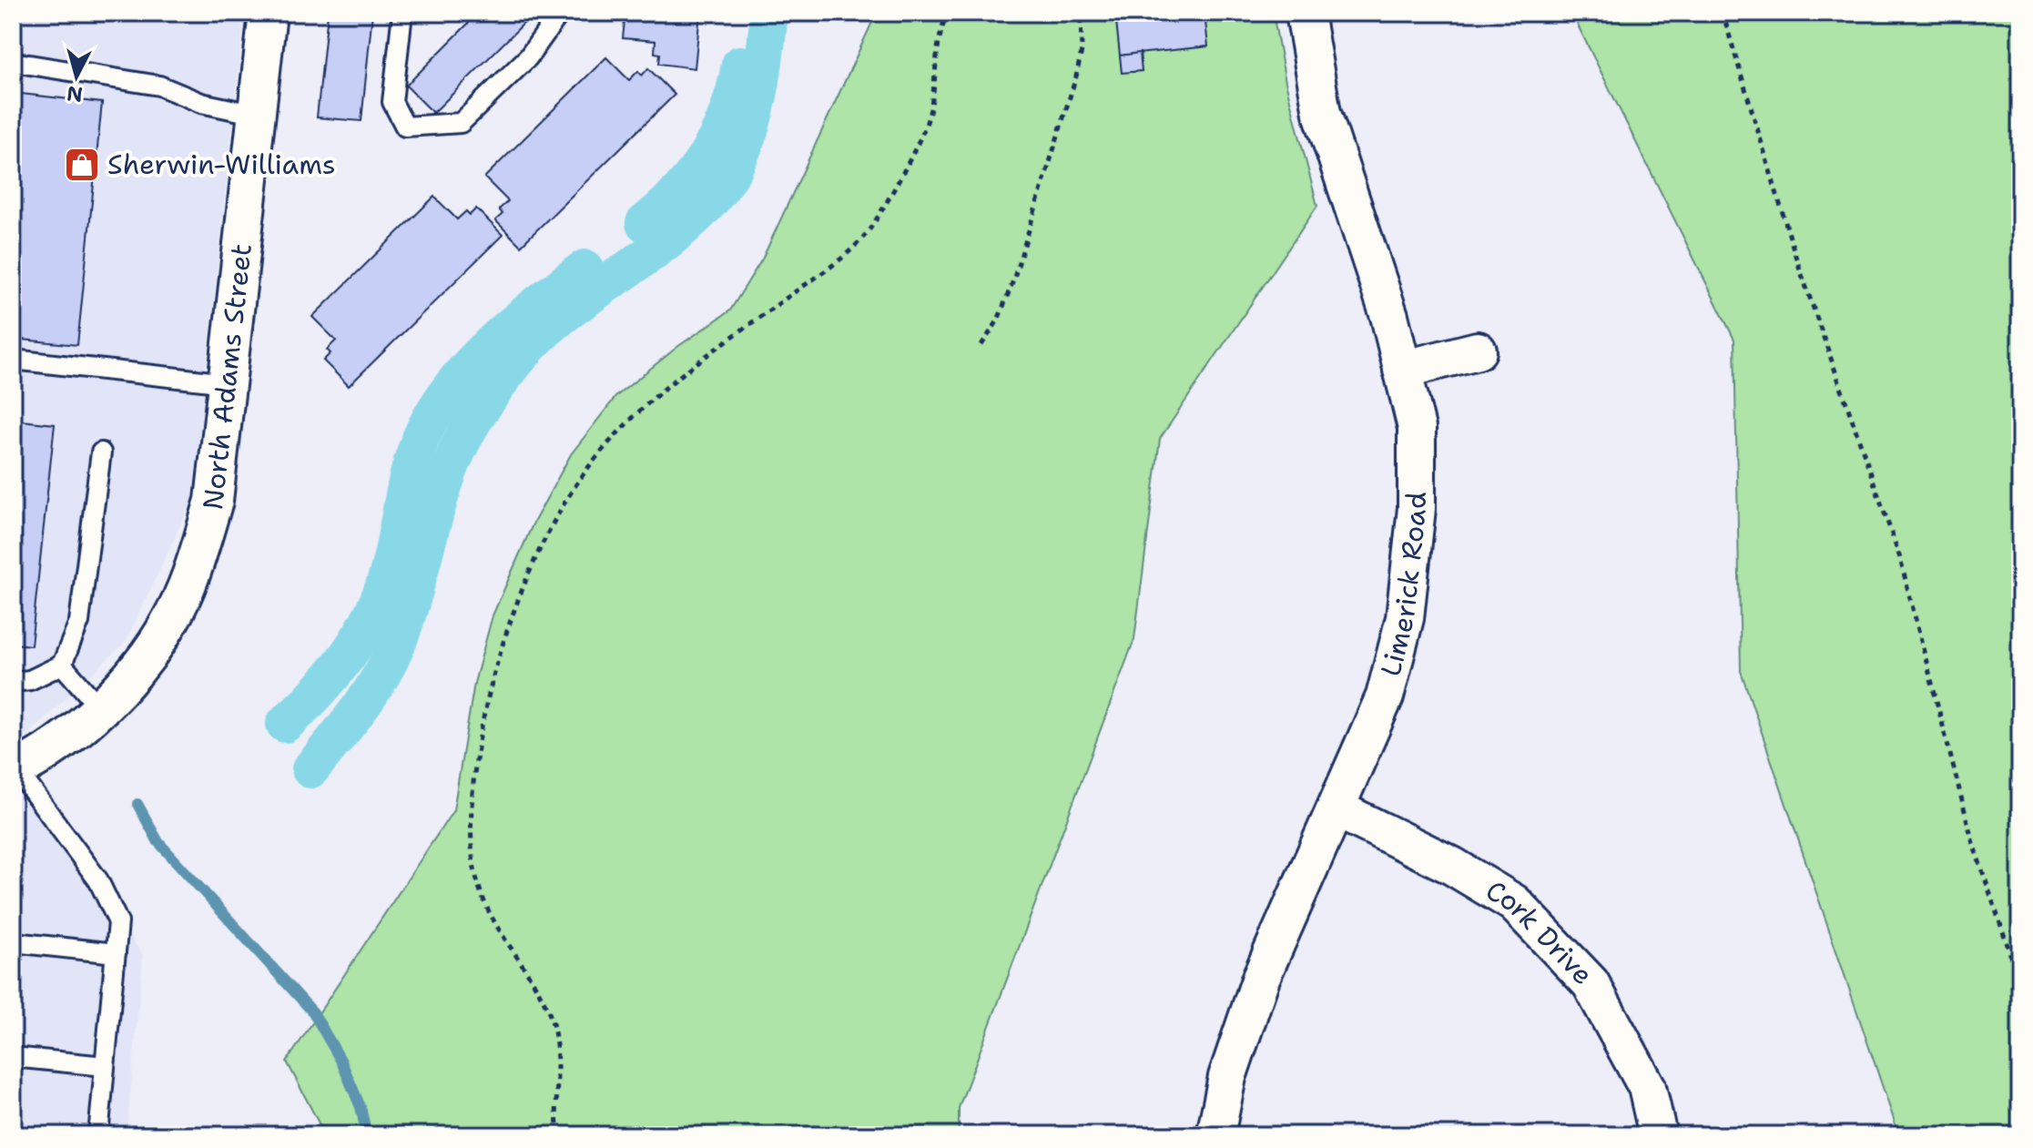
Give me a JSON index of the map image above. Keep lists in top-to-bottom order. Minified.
{"streets":{"street":["North Adams Street","Limerick Road","Cork Drive"]},"crossings":[["Limerick Road","Cork Drive"]],"places":{"shop":["Sherwin-Williams"]},"north":"bottom"}
